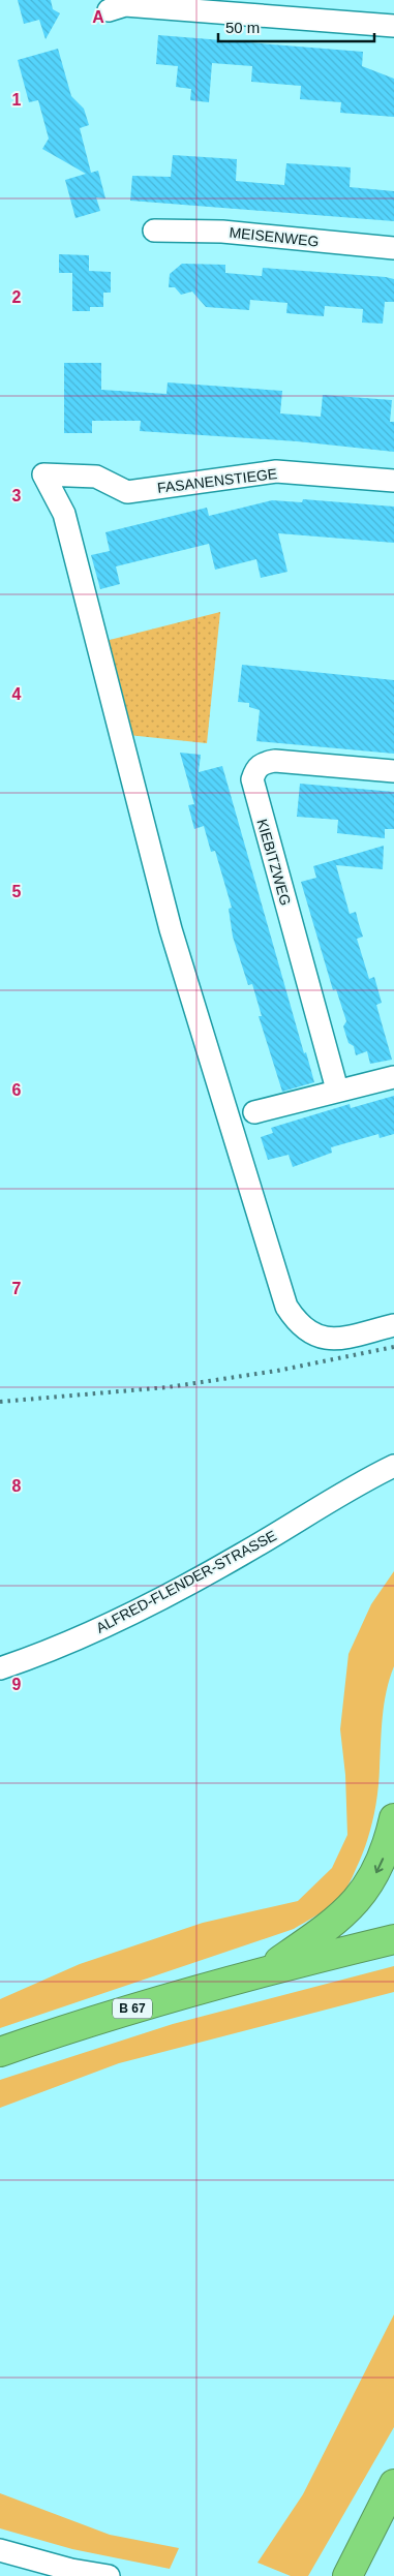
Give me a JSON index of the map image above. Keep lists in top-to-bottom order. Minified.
{"streets":{"highway":["B 67"],"street":["MEISENWEG","FASANENSTIEGE","KIEBITZWEG","ALFRED-FLENDER-STRASSE"]},"scale_bar":"50 m","grid":{"columns":["A"],"rows":["1","2","3","4","5","6","7","8","9"]}}
